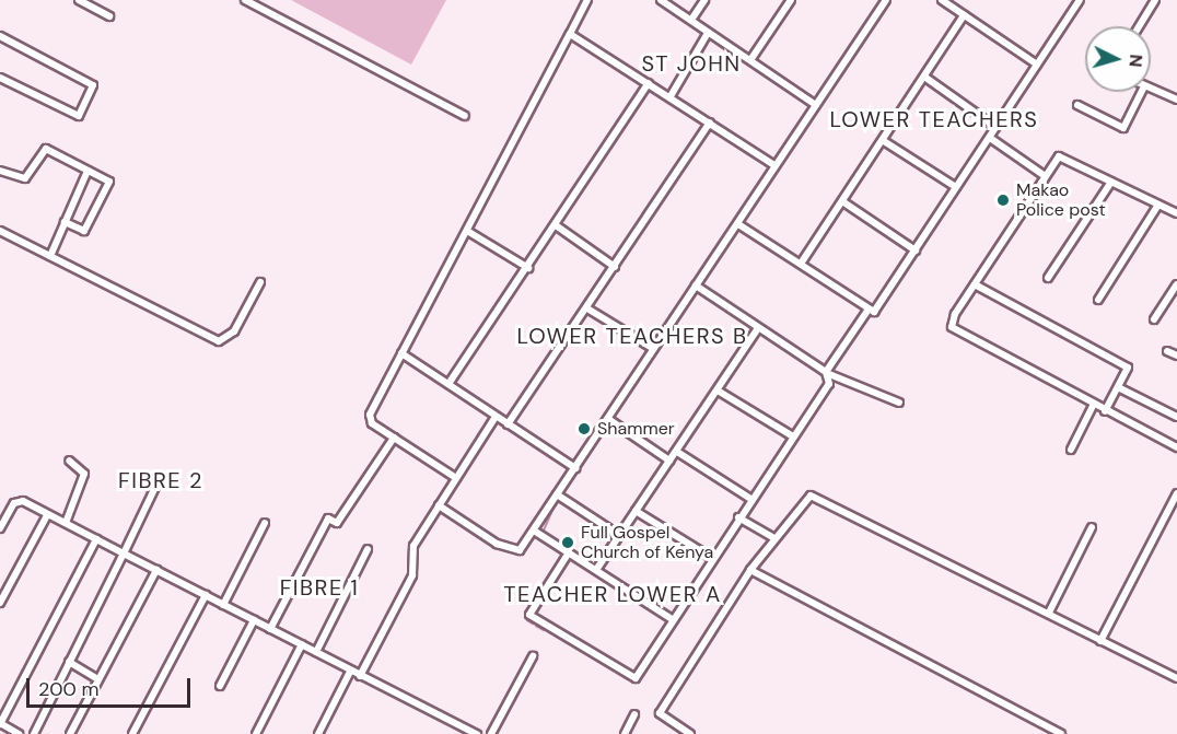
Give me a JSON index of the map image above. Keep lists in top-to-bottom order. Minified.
{"districts":["ST JOHN","LOWER TEACHERS","LOWER TEACHERS B","FIBRE 2","FIBRE 1","TEACHER LOWER A"],"places":["Makao Police post","Shammer","Full Gospel Church of Kenya"],"scale_bar":"200 m","north":"right"}
